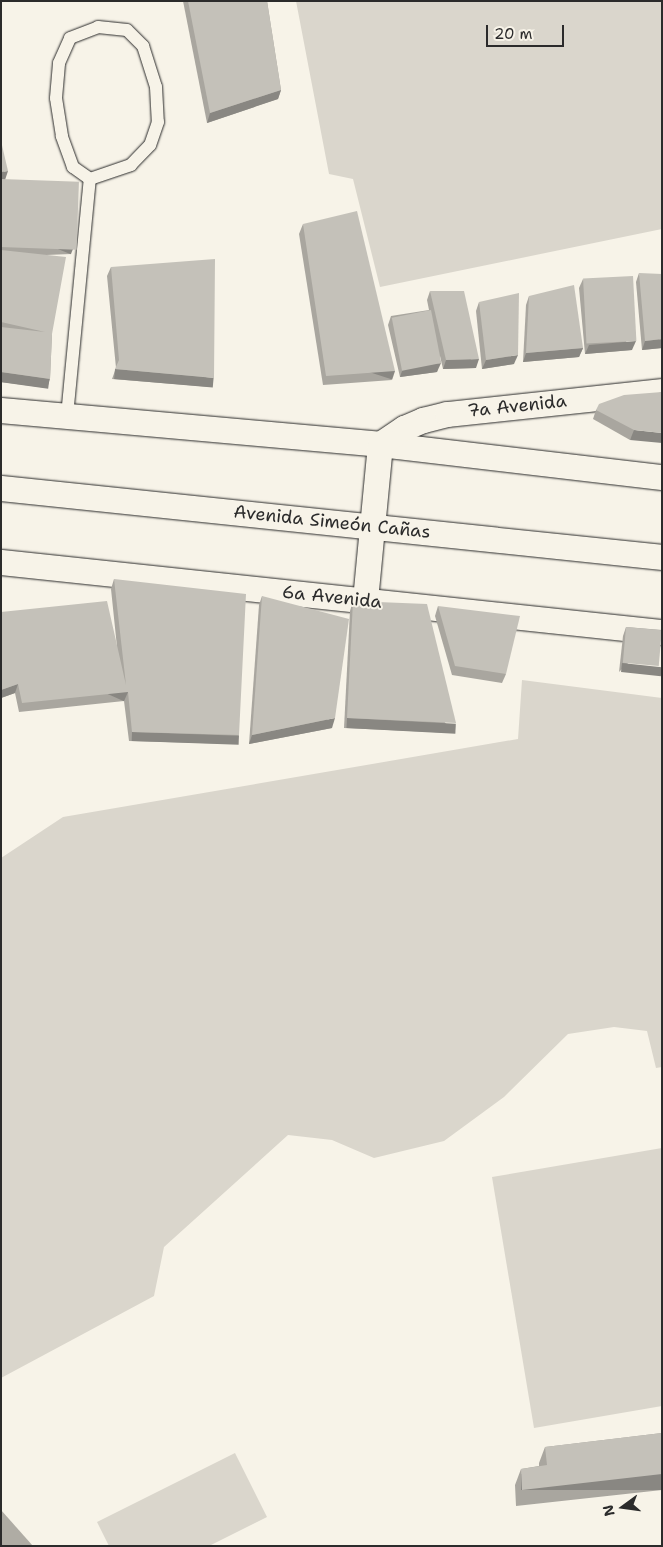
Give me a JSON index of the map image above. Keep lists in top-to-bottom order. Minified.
{"streets":{"street":["7a Avenida","Avenida Simeón Cañas","6a Avenida"]},"scale_bar":"20 m","north":"left"}
